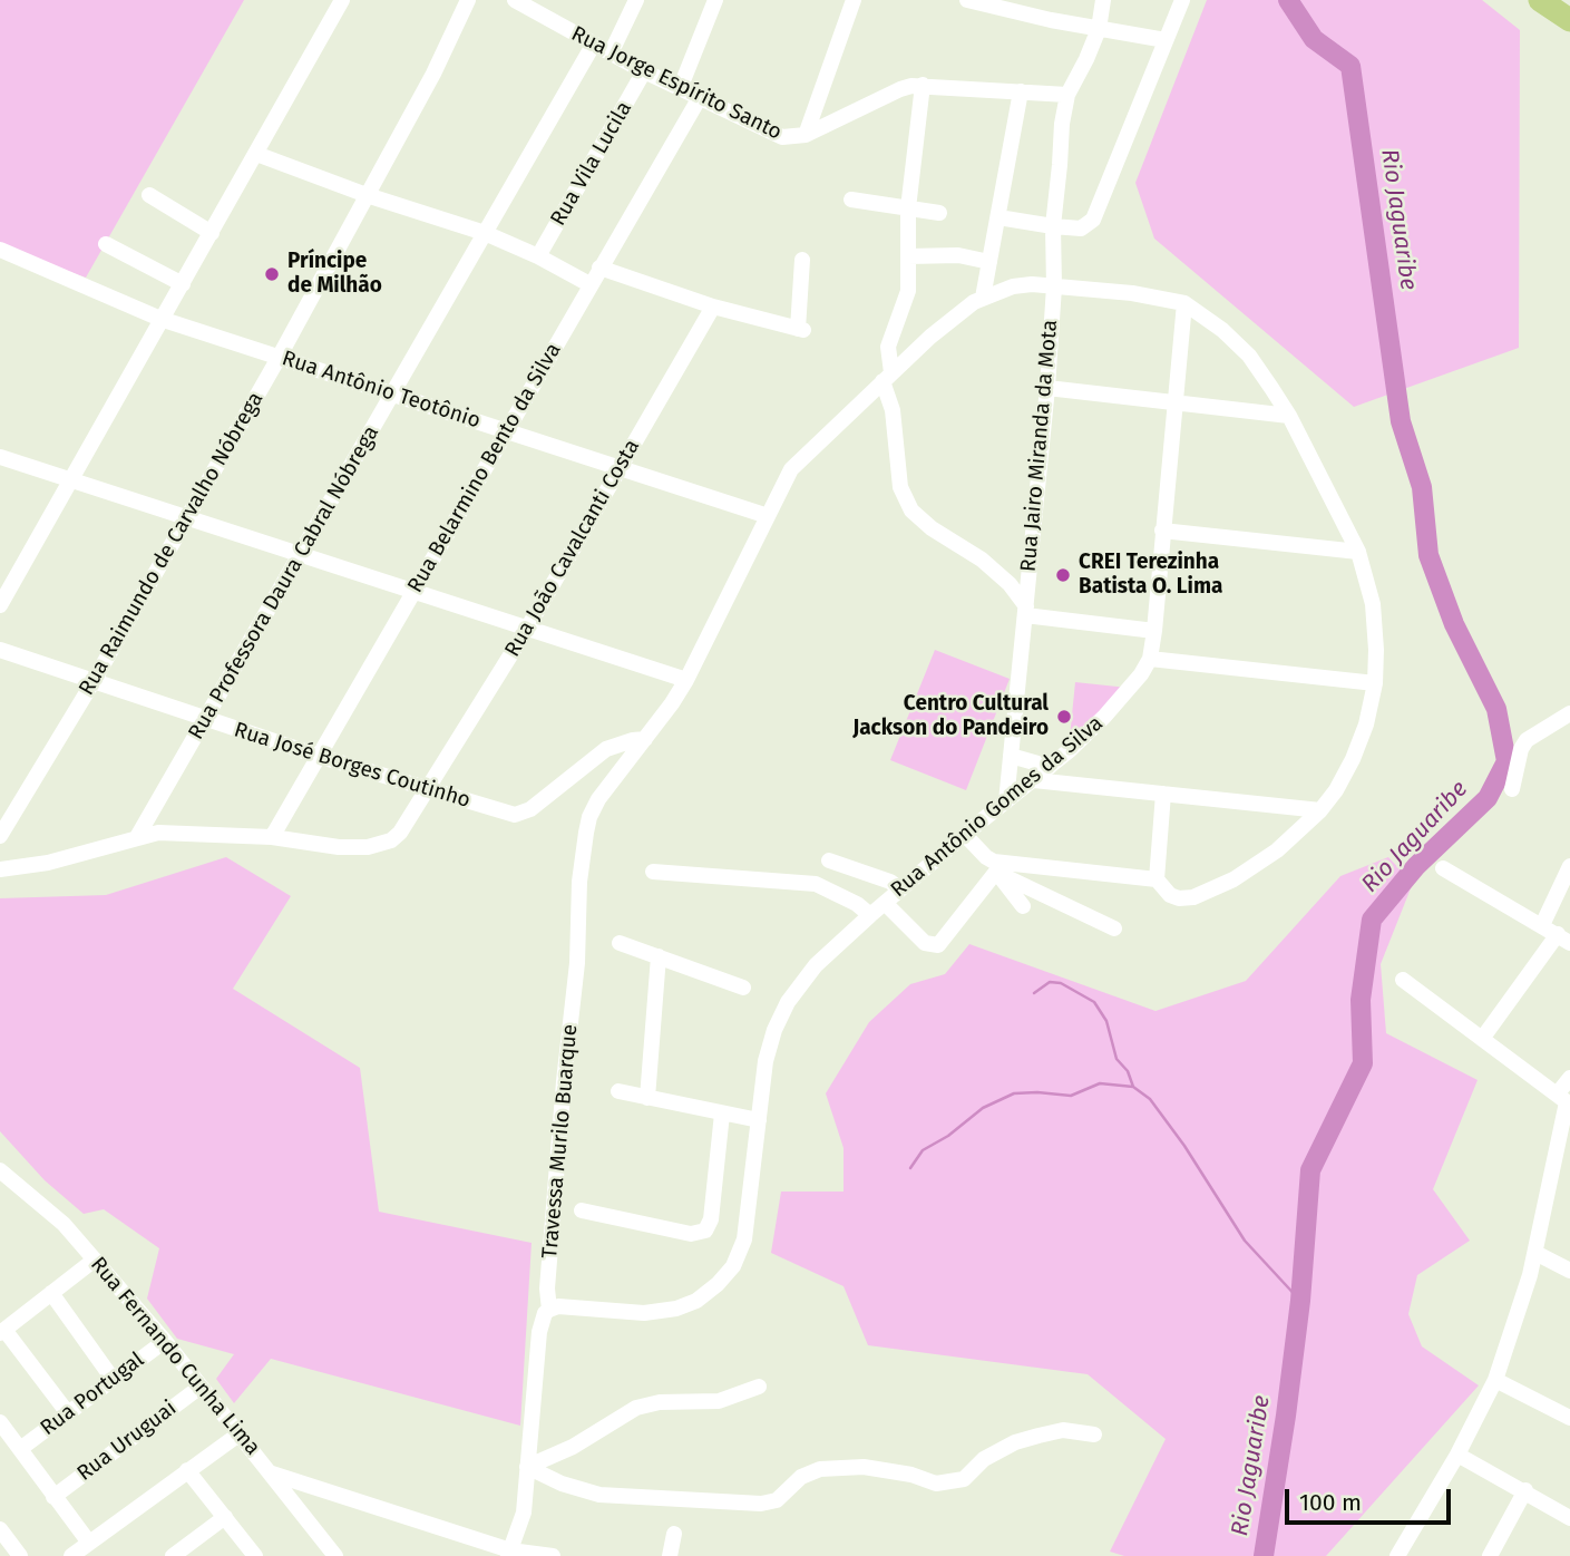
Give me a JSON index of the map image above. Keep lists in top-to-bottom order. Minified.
{"streets":{"street":["Rua Jorge Espírito Santo","Rua Vila Lucila","Rua Antônio Teotônio","Rua Jairo Miranda da Mota","Rua Belarmino Bento da Silva","Rua Raimundo de Carvalho Nóbrega","Rua João Cavalcanti Costa","Rua Professora Daura Cabral Nóbrega","Rua José Borges Coutinho","Rua Antônio Gomes da Silva","Travessa Murilo Buarque","Rua Fernando Cunha Lima","Rua Portugal","Rua Uruguai"]},"crossings":[["Rua Jorge Espírito Santo","Rua Vila Lucila"],["Rua Jorge Espírito Santo","Rua Jairo Miranda da Mota"],["Rua Jorge Espírito Santo","Rua Belarmino Bento da Silva"],["Rua Jorge Espírito Santo","Rua Professora Daura Cabral Nóbrega"],["Rua Antônio Teotônio","Rua Belarmino Bento da Silva"],["Rua Antônio Teotônio","Rua Raimundo de Carvalho Nóbrega"],["Rua Antônio Teotônio","Rua João Cavalcanti Costa"],["Rua Antônio Teotônio","Rua Professora Daura Cabral Nóbrega"],["Rua Antônio Teotônio","Travessa Murilo Buarque"],["Rua Jairo Miranda da Mota","Rua Antônio Gomes da Silva"],["Rua Belarmino Bento da Silva","Rua João Cavalcanti Costa"],["Rua Belarmino Bento da Silva","Rua José Borges Coutinho"],["Rua Raimundo de Carvalho Nóbrega","Rua José Borges Coutinho"],["Rua João Cavalcanti Costa","Rua Professora Daura Cabral Nóbrega"],["Rua João Cavalcanti Costa","Rua José Borges Coutinho"],["Rua Professora Daura Cabral Nóbrega","Rua José Borges Coutinho"],["Rua José Borges Coutinho","Travessa Murilo Buarque"],["Rua Antônio Gomes da Silva","Travessa Murilo Buarque"],["Rua Fernando Cunha Lima","Rua Portugal"],["Rua Fernando Cunha Lima","Rua Uruguai"]],"water":["Rio Jaguaribe"],"places":["Príncipe de Milhão","CREI Terezinha Batista O. Lima","Centro Cultural Jackson do Pandeiro"],"scale_bar":"100 m"}
